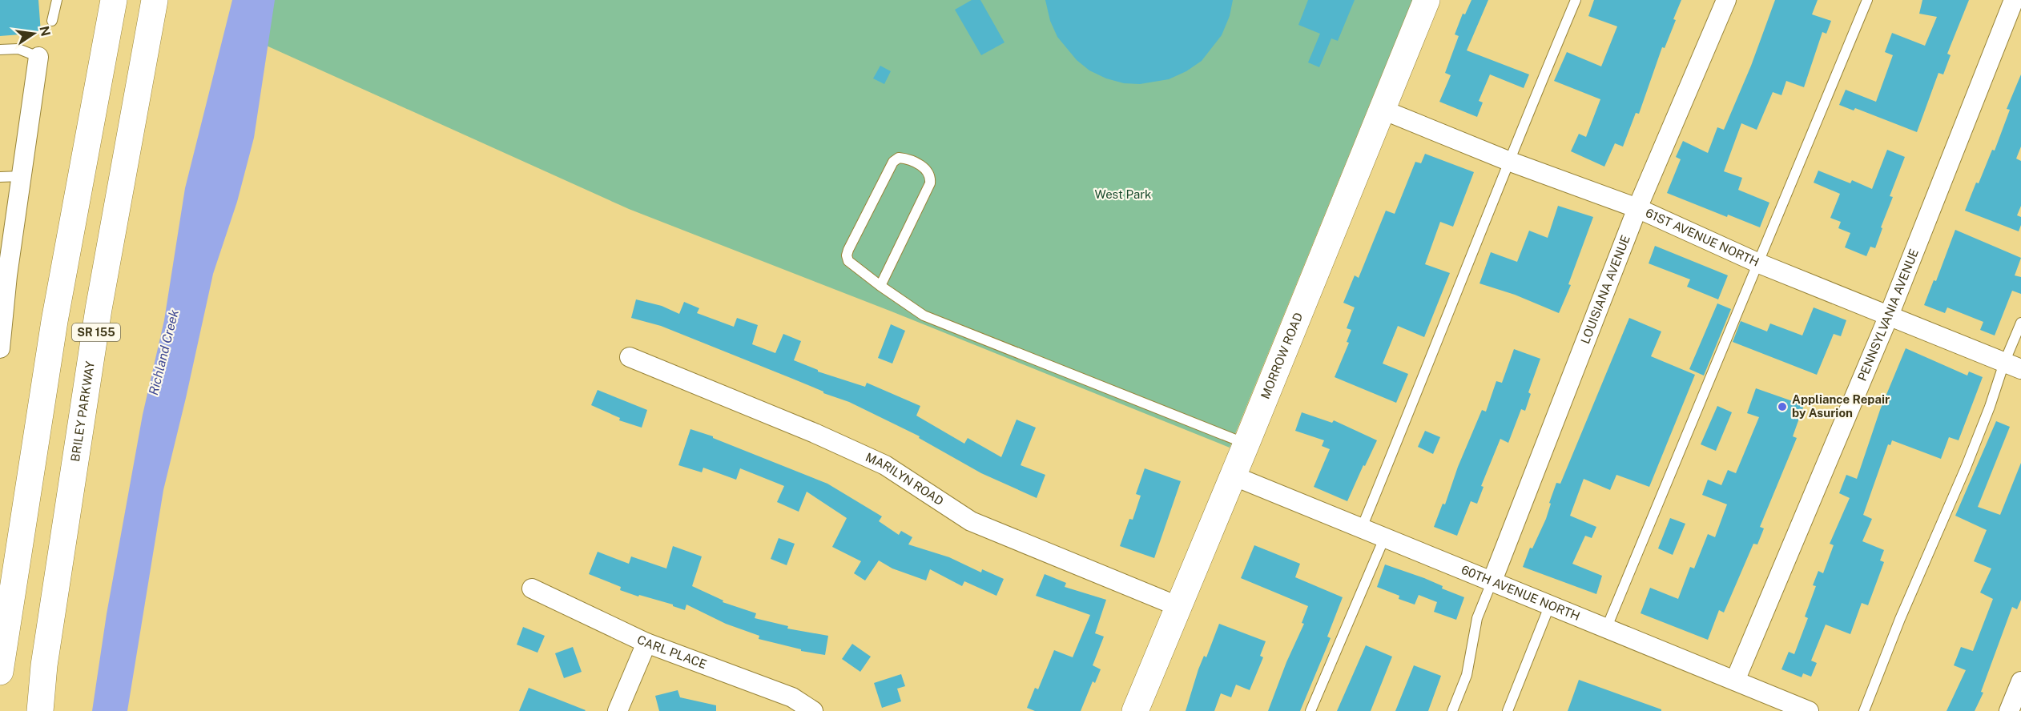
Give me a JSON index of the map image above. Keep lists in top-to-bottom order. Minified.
{"streets":{"main road":["SR 155","MORROW ROAD","BRILEY PARKWAY"],"street":["61ST AVENUE NORTH","LOUISIANA AVENUE","PENNSYLVANIA AVENUE","MARILYN ROAD","60TH AVENUE NORTH","CARL PLACE"]},"crossings":[["61ST AVENUE NORTH","LOUISIANA AVENUE"],["61ST AVENUE NORTH","PENNSYLVANIA AVENUE"],["61ST AVENUE NORTH","MORROW ROAD"],["LOUISIANA AVENUE","60TH AVENUE NORTH"],["PENNSYLVANIA AVENUE","60TH AVENUE NORTH"],["MORROW ROAD","MARILYN ROAD"],["MORROW ROAD","60TH AVENUE NORTH"]],"water":["Richland Creek"],"parks":["West Park"],"places":["Appliance Repair by Asurion"],"north":"right"}
